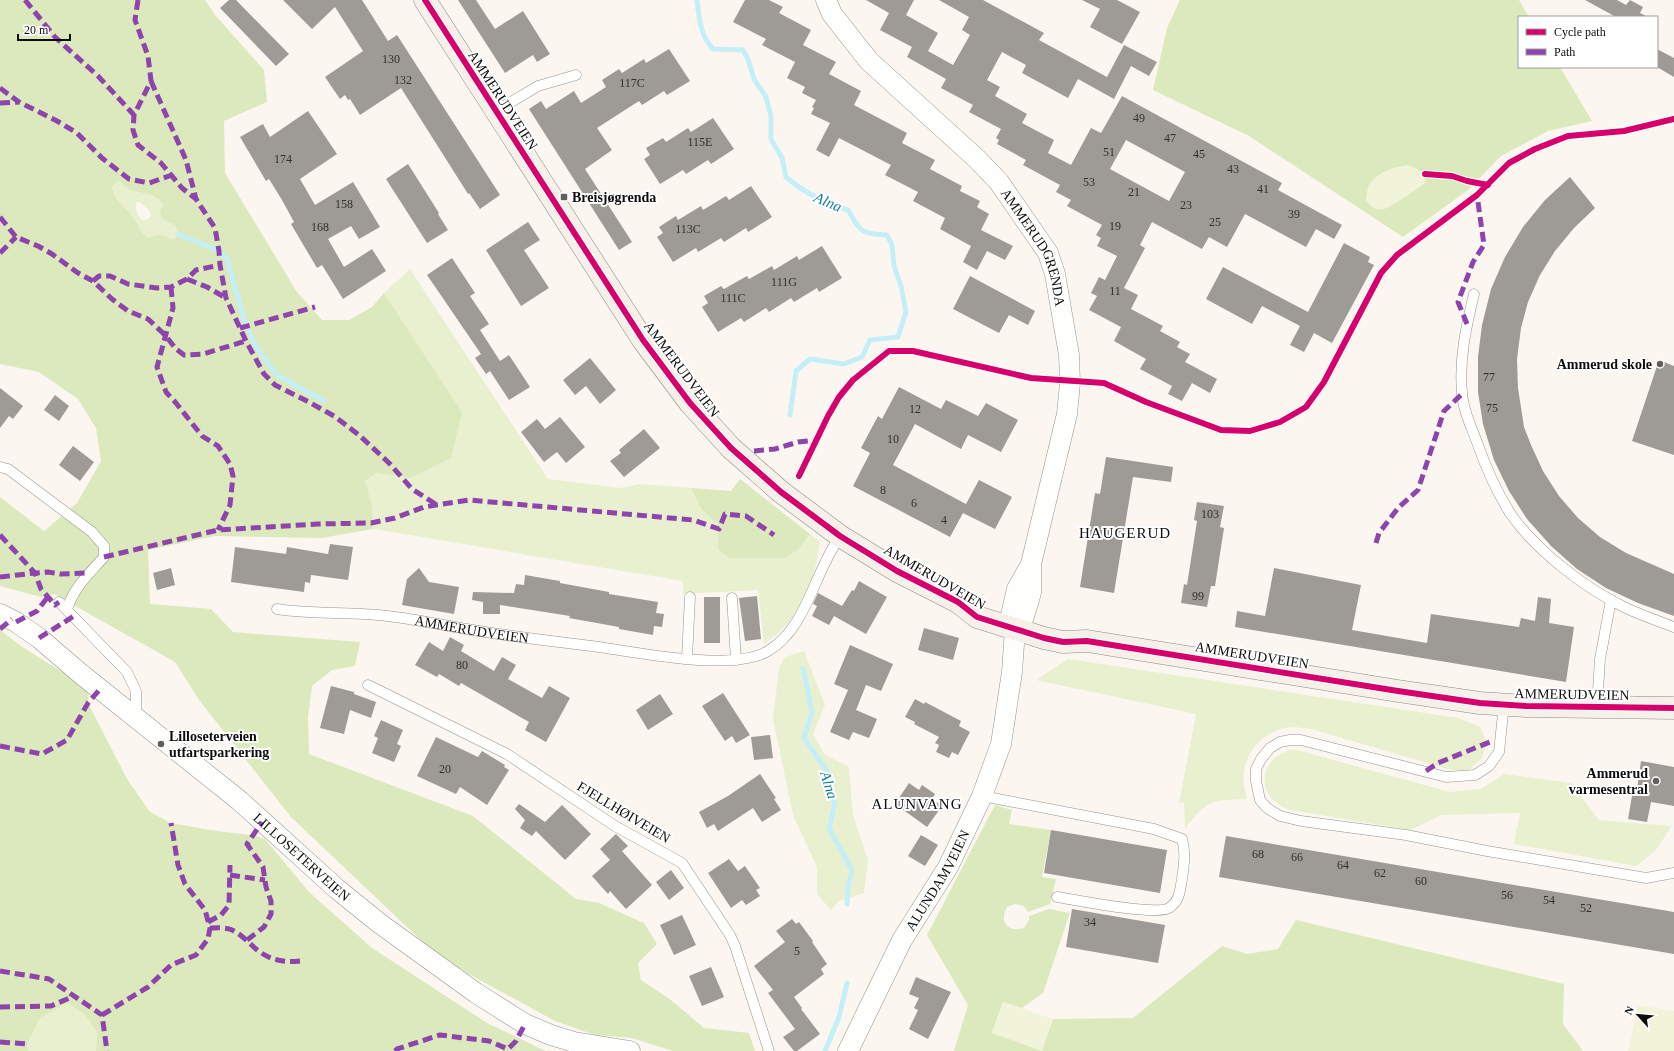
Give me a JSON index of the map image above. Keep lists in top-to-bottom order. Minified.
{"streets":{"street":["AMMERUDVEIEN","AMMERUDGRENDA","LILLOSETERVEIEN","ALUNDAMVEIEN"],"lane":["FJELLHØIVEIEN"]},"crossings":[["AMMERUDVEIEN","ALUNDAMVEIEN"],["AMMERUDGRENDA","ALUNDAMVEIEN"]],"districts":["HAUGERUD","ALUNVANG"],"water":["Alna"],"places":{"transit":["Breisjøgrenda"],"other":["Ammerud skole","Lilloseterveien utfartsparkering","Ammerud varmesentral"]},"house_numbers":["130","132","117C","49","47","115E","51","45","174","43","53","41","21","158","23","39","25","19","168","113C","111G","11","111C","77","75","12","10","8","6","103","4","99","80","20","68","66","64","62","60","56","54","52","34","5"],"legend":["Cycle path","Path"],"scale_bar":"20 m","north":"top left"}
